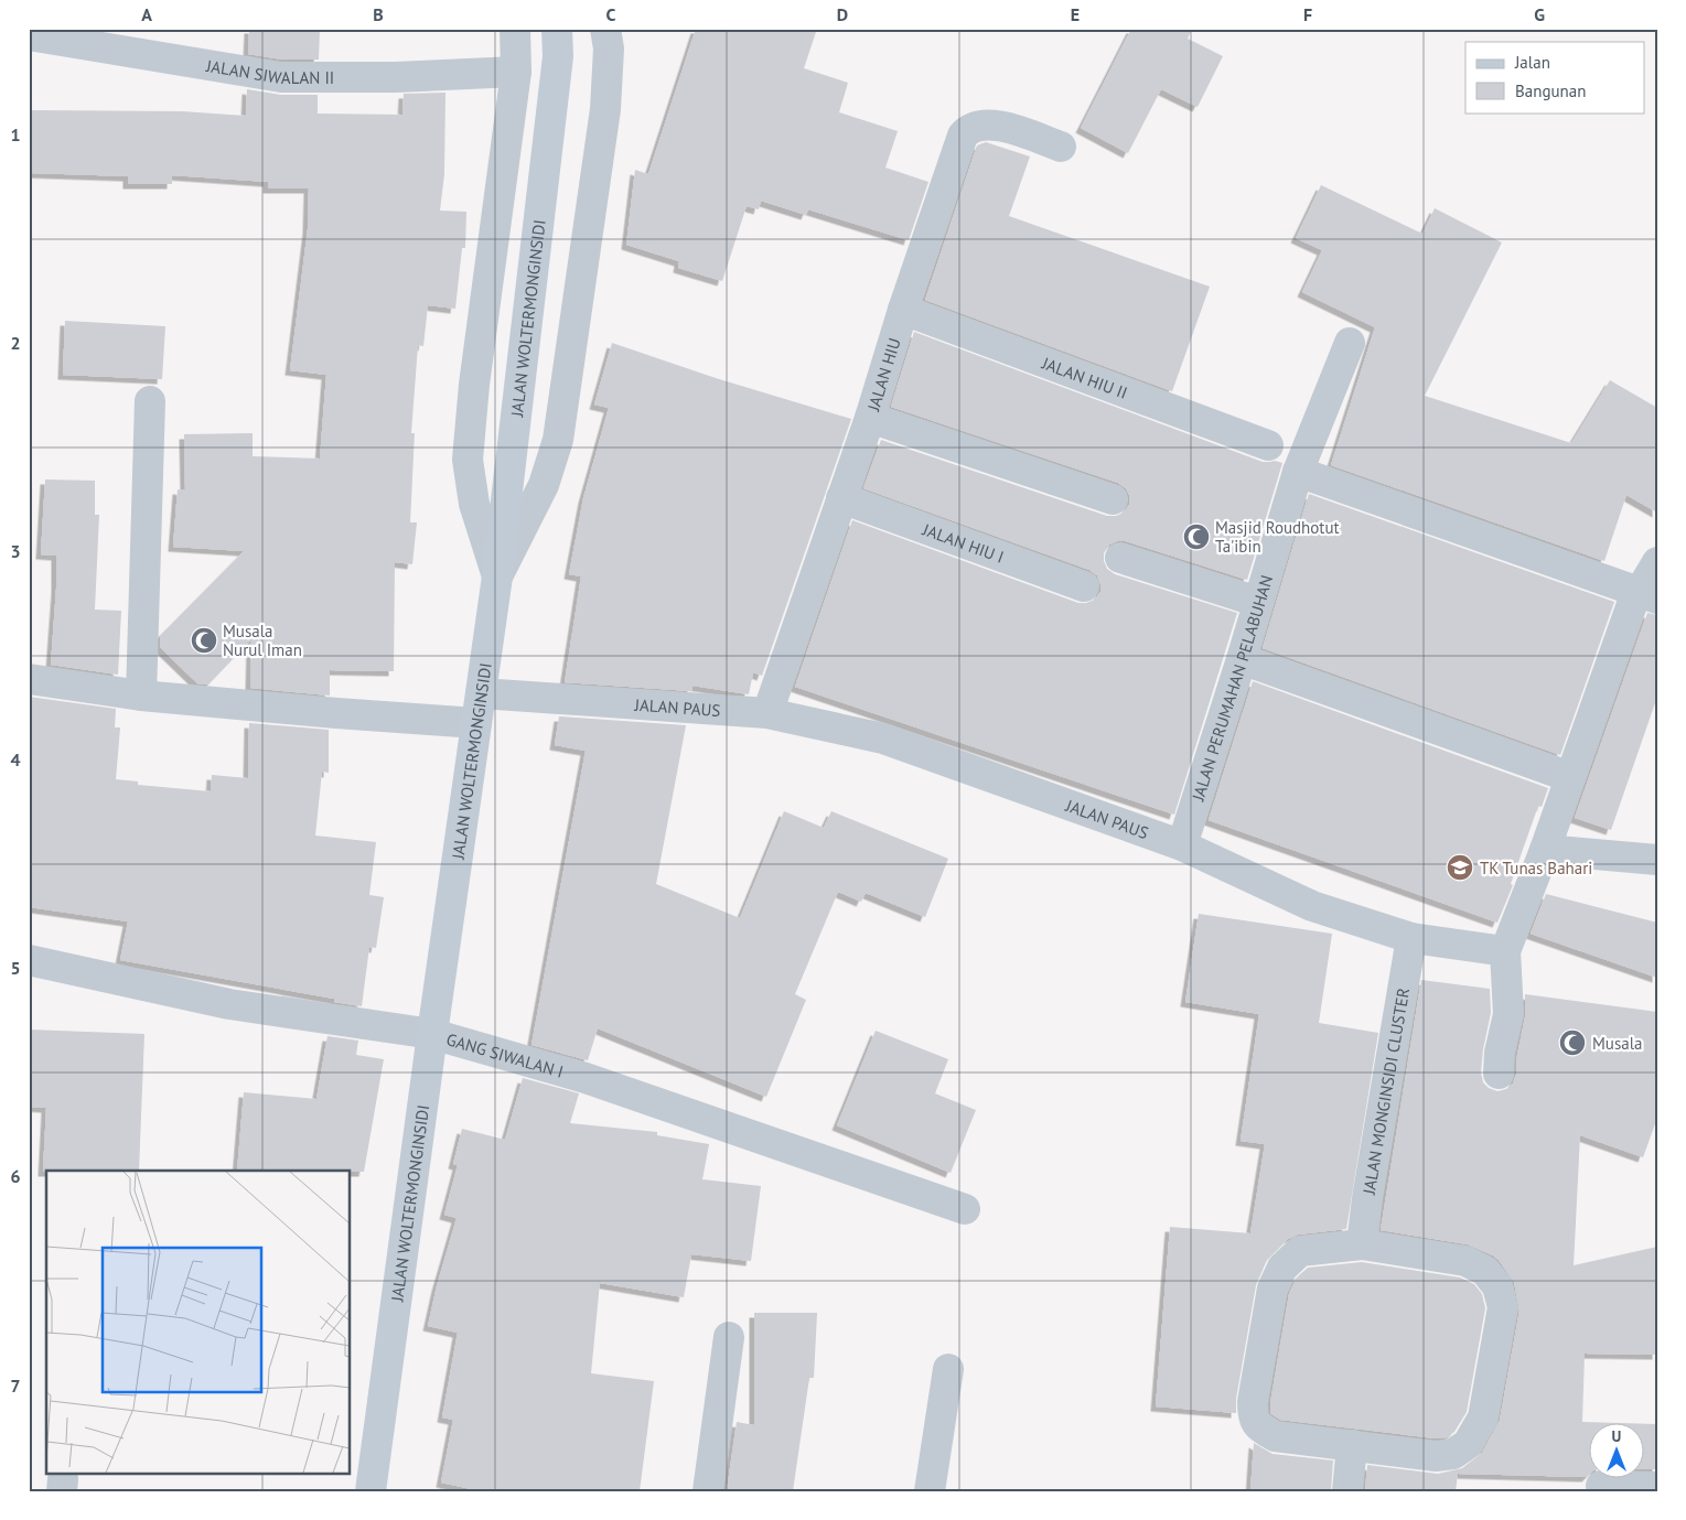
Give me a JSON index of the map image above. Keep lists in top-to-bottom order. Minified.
{"streets":{"main road":["JALAN WOLTERMONGINSIDI"],"street":["JALAN SIWALAN II","JALAN HIU","JALAN HIU II","JALAN HIU I","JALAN PERUMAHAN PELABUHAN","JALAN PAUS","GANG SIWALAN I","JALAN MONGINSIDI CLUSTER"]},"crossings":[["JALAN WOLTERMONGINSIDI","JALAN PAUS"],["JALAN WOLTERMONGINSIDI","GANG SIWALAN I"],["JALAN HIU","JALAN HIU II"],["JALAN HIU","JALAN HIU I"],["JALAN HIU","JALAN PAUS"],["JALAN PERUMAHAN PELABUHAN","JALAN PAUS"],["JALAN PAUS","JALAN MONGINSIDI CLUSTER"]],"places":{"mosque":["Masjid Roudhotut Ta'ibin","Musala Nurul Iman","Musala"],"school or university":["TK Tunas Bahari"]},"legend":["Jalan","Bangunan"],"north":"top","grid":{"columns":["A","B","C","D","E","F","G"],"rows":["1","2","3","4","5","6","7"]}}
